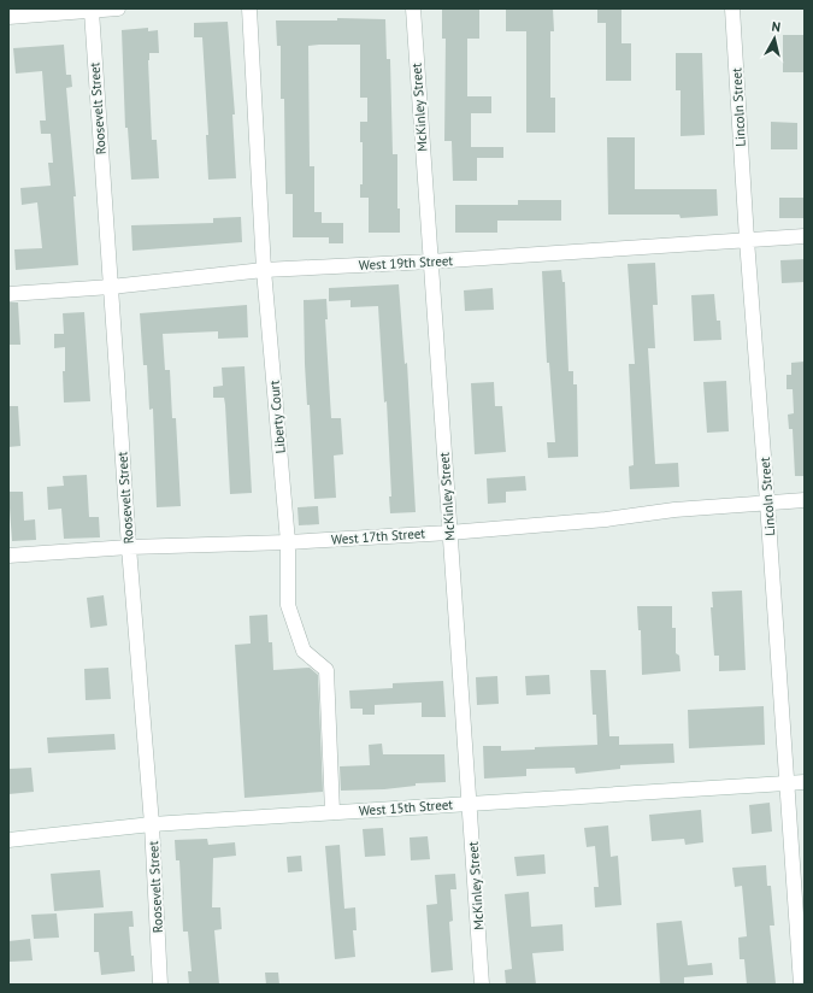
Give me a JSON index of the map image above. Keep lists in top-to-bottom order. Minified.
{"streets":{"street":["McKinley Street","Lincoln Street","Roosevelt Street","West 19th Street","Liberty Court","West 17th Street","West 15th Street"]},"crossings":[["McKinley Street","West 19th Street"],["McKinley Street","West 17th Street"],["McKinley Street","West 15th Street"],["Lincoln Street","West 19th Street"],["Lincoln Street","West 17th Street"],["Lincoln Street","West 15th Street"],["Roosevelt Street","West 19th Street"],["Roosevelt Street","West 17th Street"],["Roosevelt Street","West 15th Street"],["West 19th Street","Liberty Court"],["Liberty Court","West 17th Street"],["Liberty Court","West 15th Street"]],"north":"top"}
